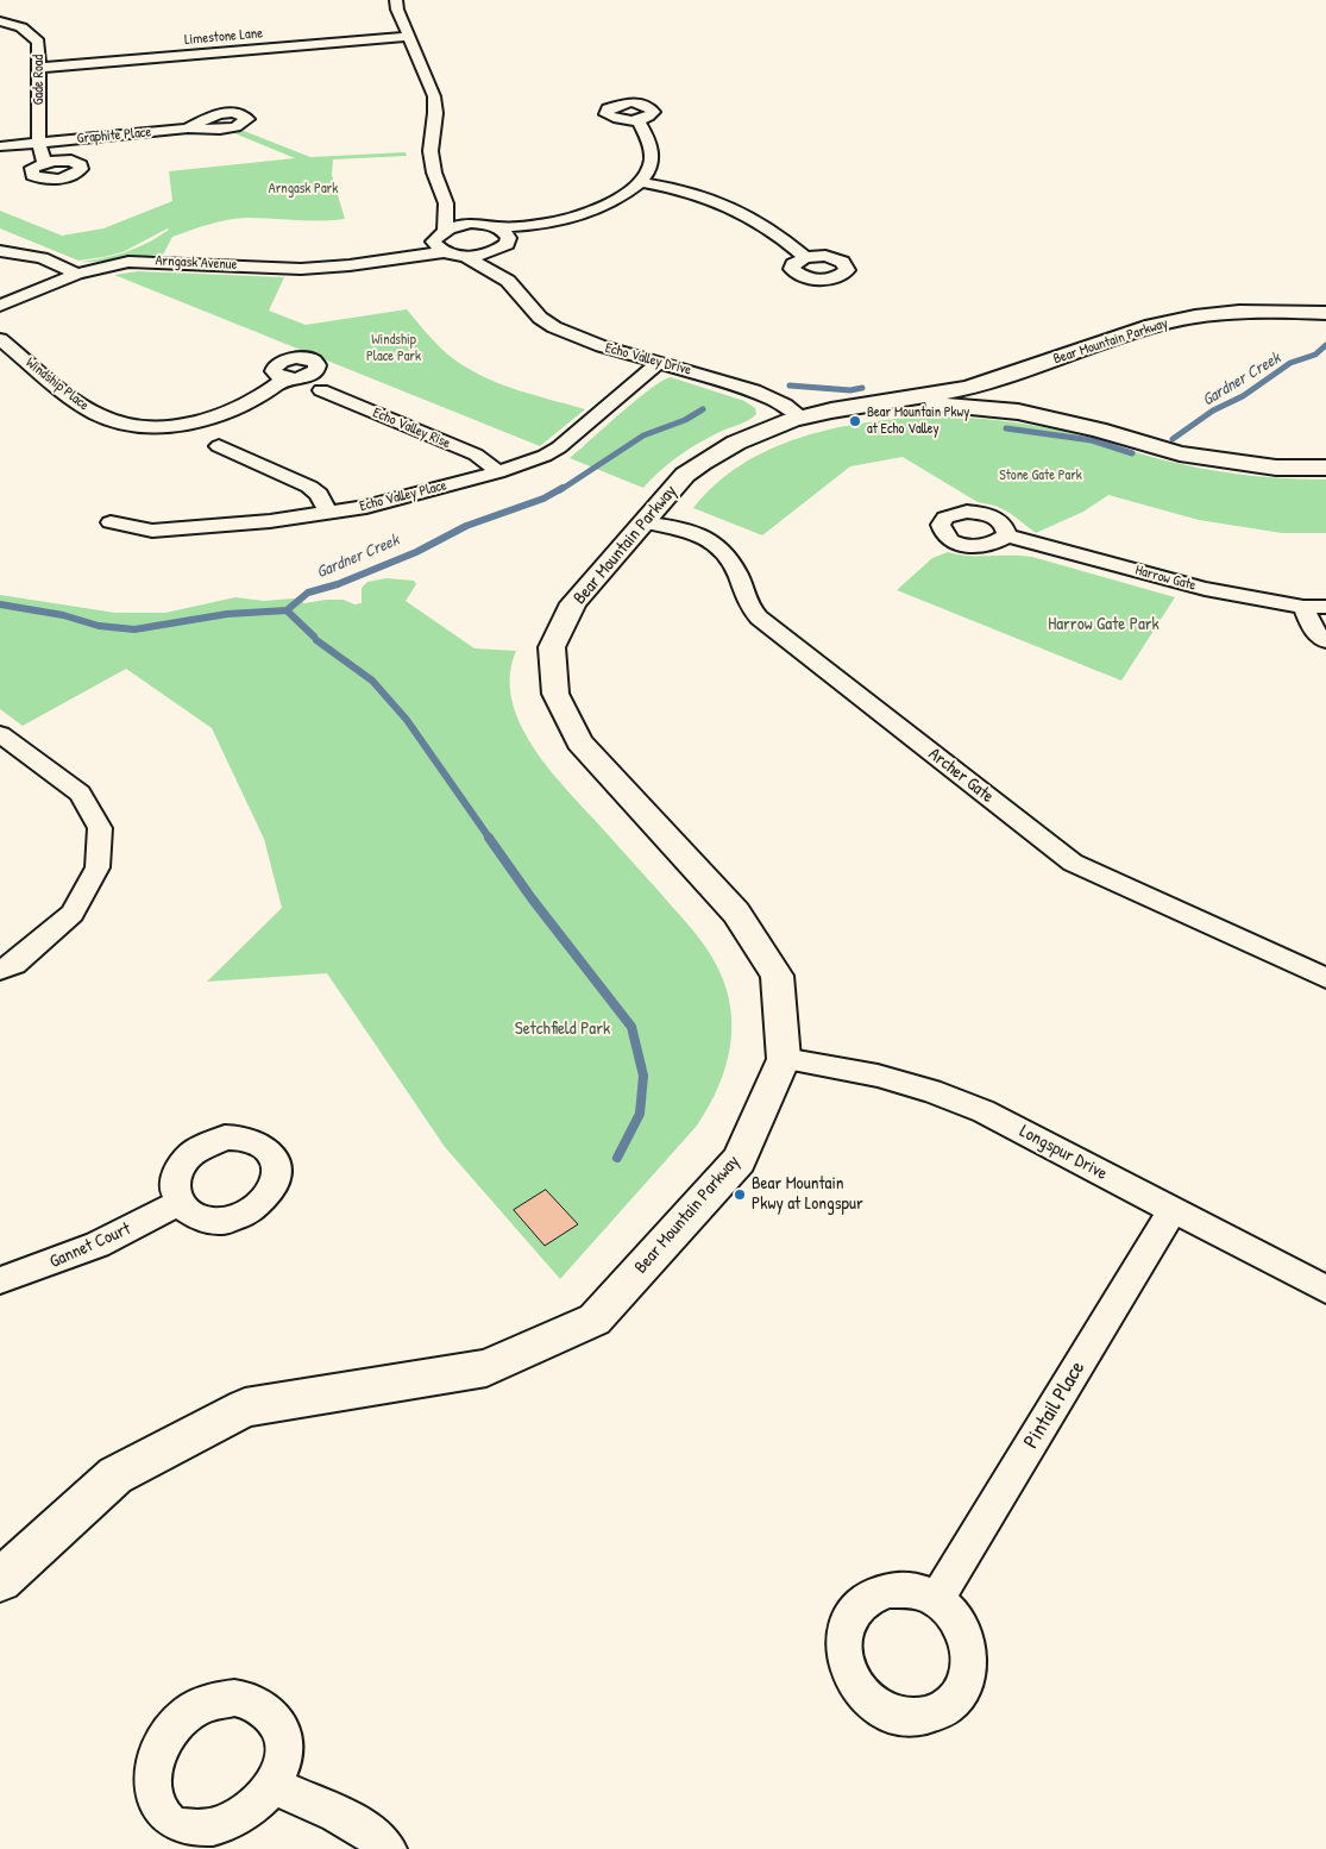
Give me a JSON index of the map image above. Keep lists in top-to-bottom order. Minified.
{"streets":{"street":["Limestone Lane","Gade Road","Graphite Place","Arngask Avenue","Bear Mountain Parkway","Echo Valley Drive","Windship Place","Echo Valley Rise","Echo Valley Place","Harrow Gate","Archer Gate","Longspur Drive","Gannet Court","Pintail Place"]},"crossings":[["Limestone Lane","Gade Road"],["Gade Road","Graphite Place"],["Arngask Avenue","Echo Valley Drive"],["Bear Mountain Parkway","Echo Valley Drive"],["Bear Mountain Parkway","Archer Gate"],["Bear Mountain Parkway","Longspur Drive"],["Echo Valley Drive","Echo Valley Place"],["Echo Valley Rise","Echo Valley Place"],["Longspur Drive","Pintail Place"]],"water":["Gardner Creek"],"parks":["Arngask Park","Windship Place Park","Stone Gate Park","Harrow Gate Park","Setchfield Park"],"places":["Bear Mountain Pkwy at Echo Valley","Bear Mountain Pkwy at Longspur"]}
